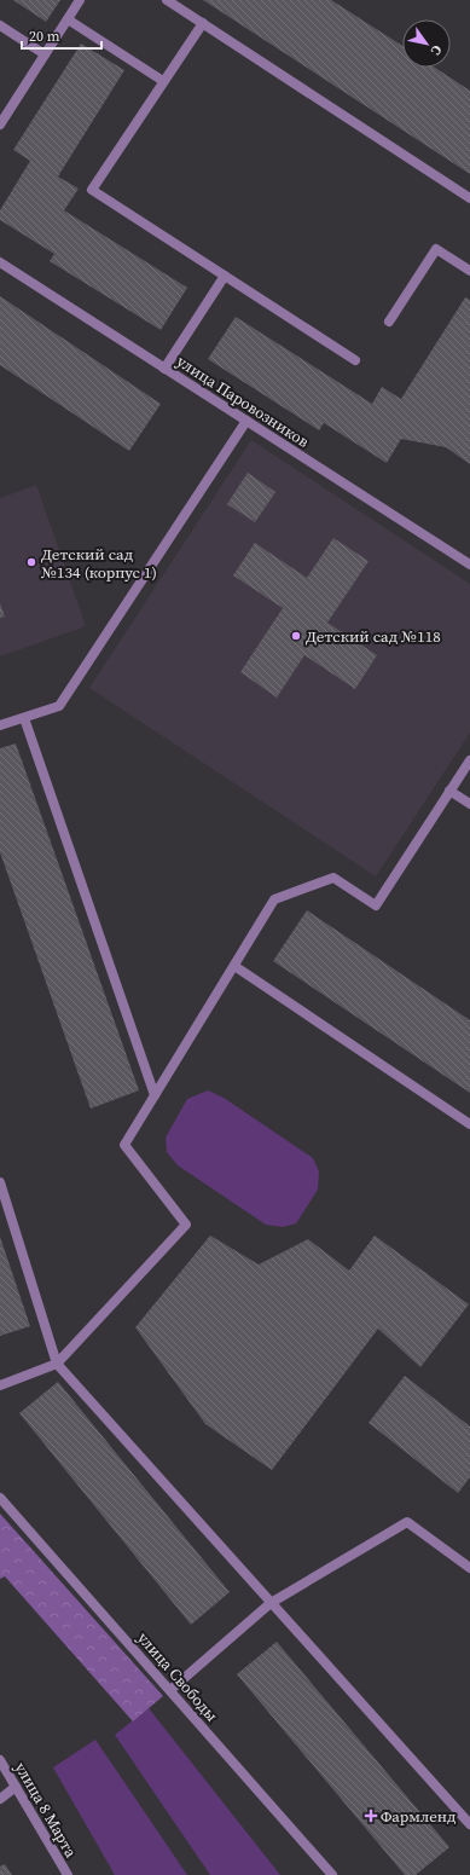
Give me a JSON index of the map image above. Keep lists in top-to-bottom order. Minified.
{"streets":{"street":["улица Паровозников","улица Свободы","улица 8 Марта"]},"places":{"other":["Детский сад №134 (корпус 1)","Детский сад №118"],"health":["Фармленд"]},"scale_bar":"20 m","north":"bottom right"}
